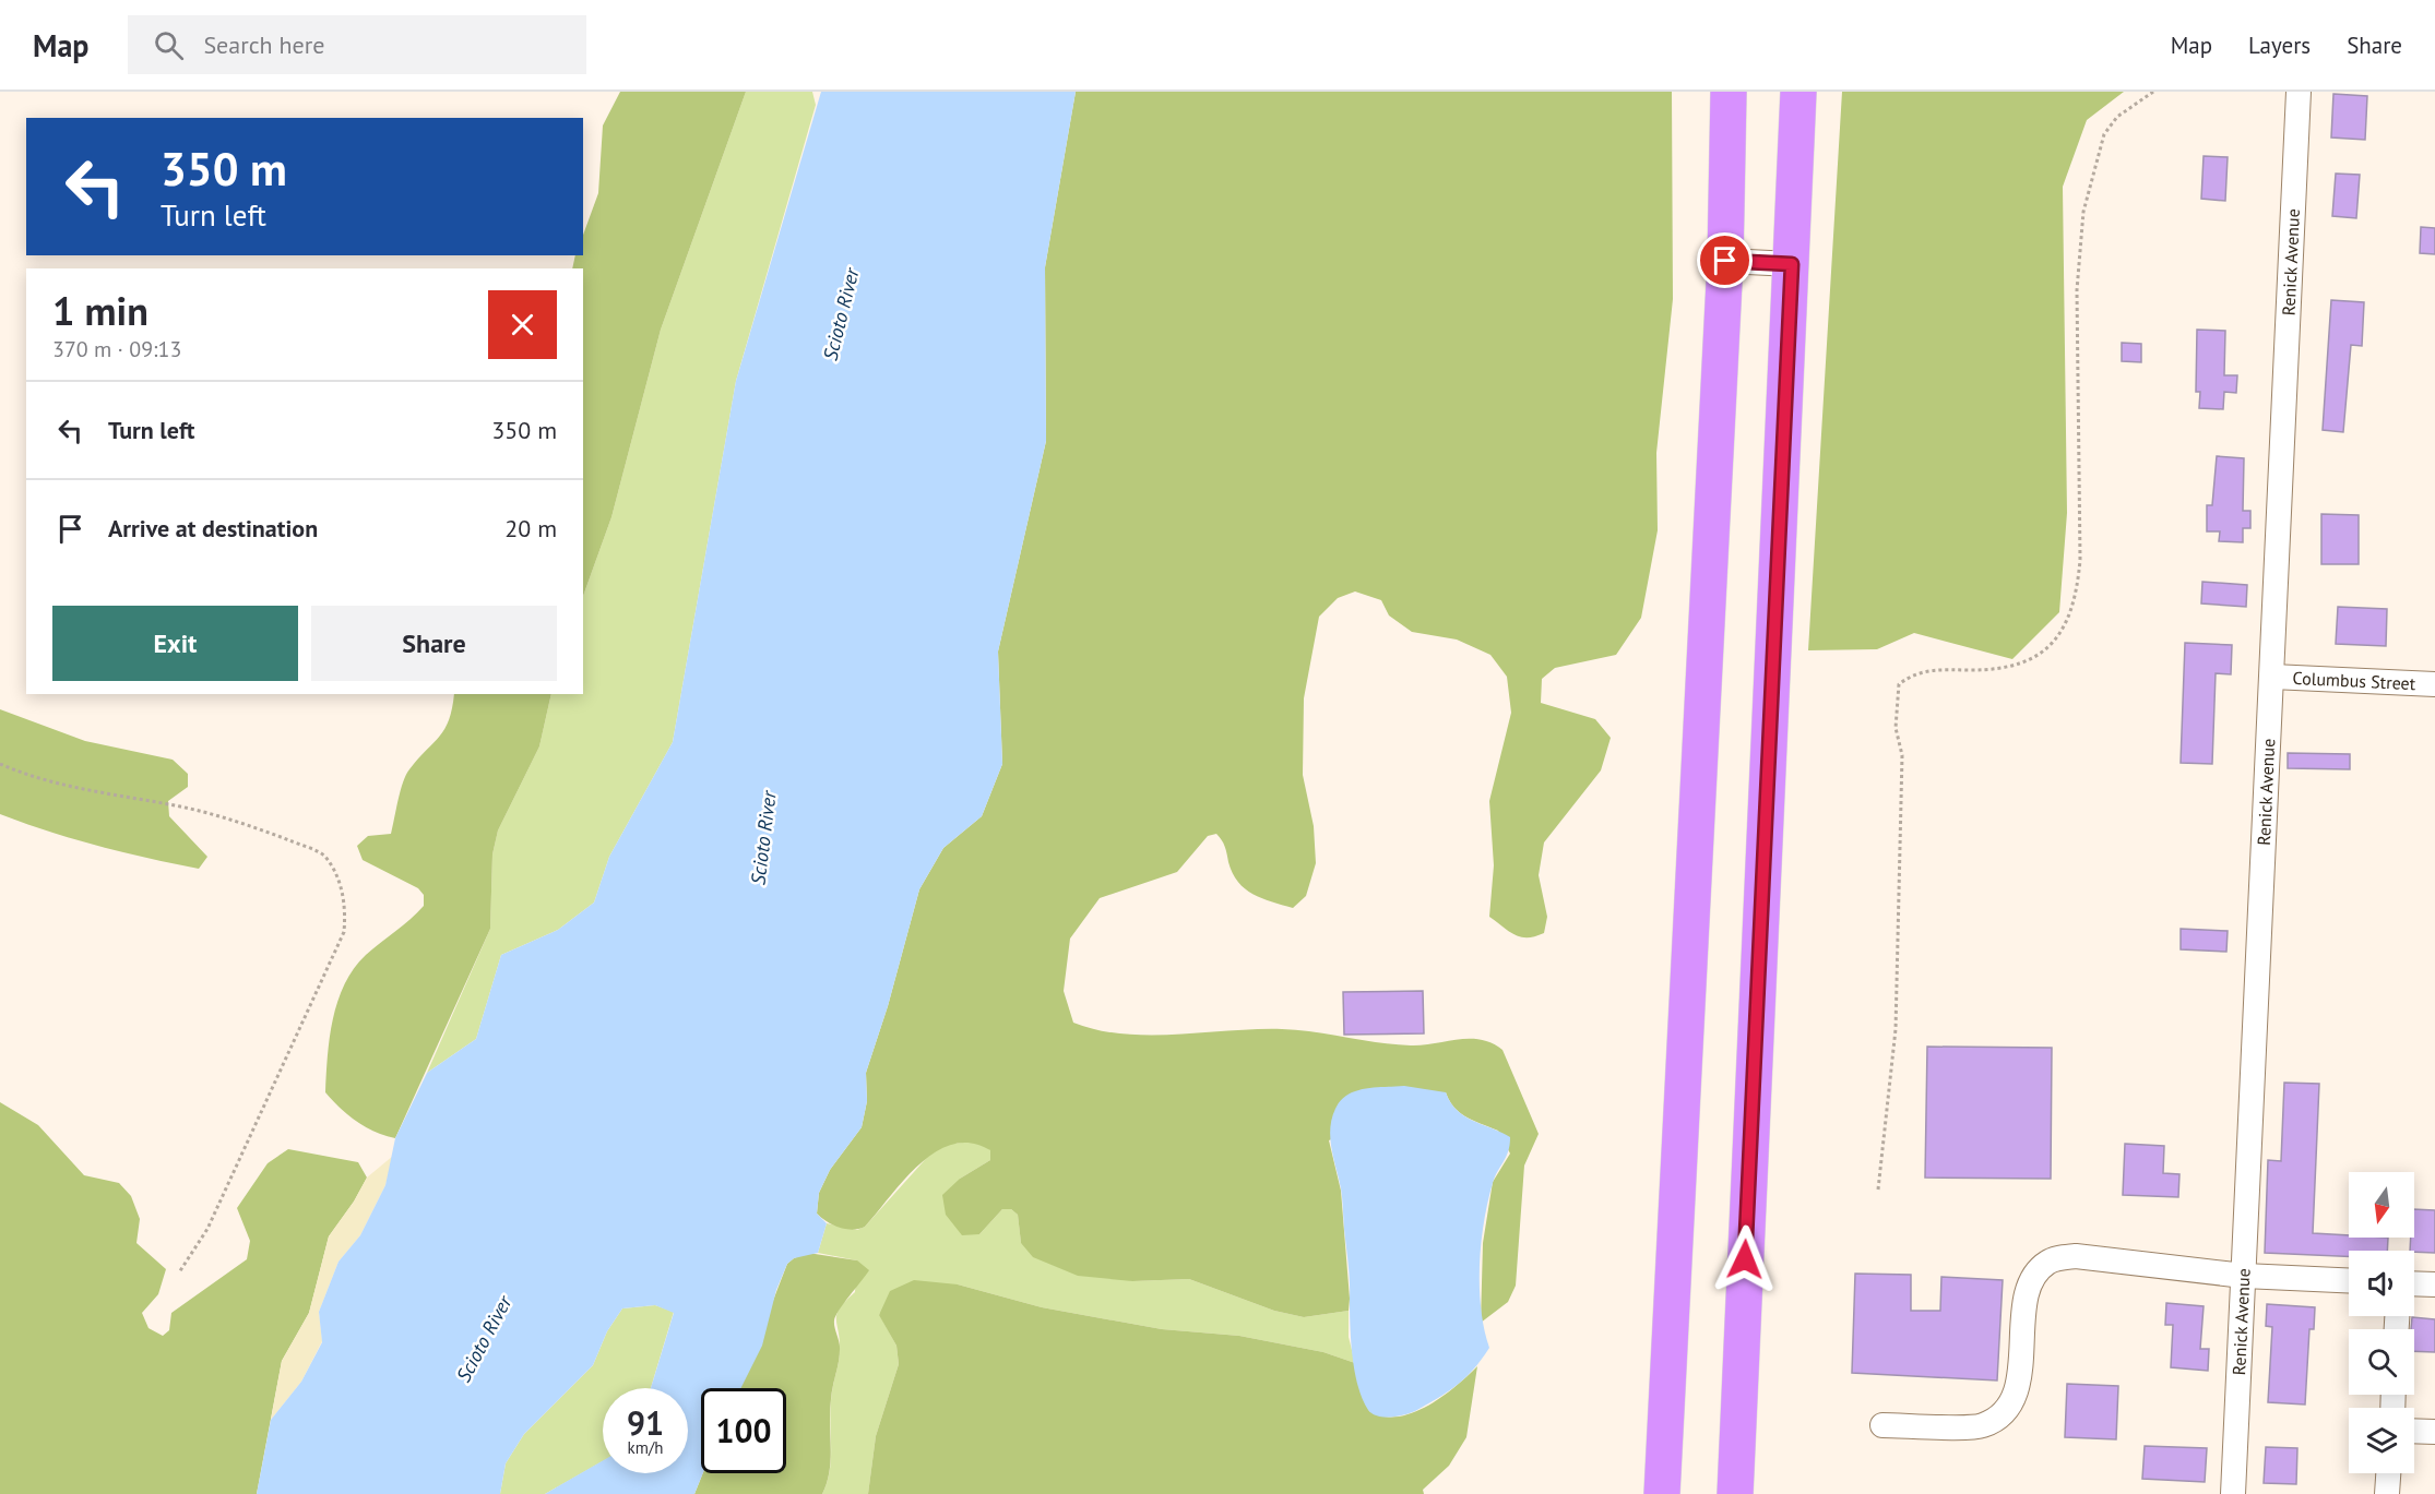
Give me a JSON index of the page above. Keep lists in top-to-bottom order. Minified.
{"streets":{"street":["Renick Avenue","Columbus Street"]},"crossings":[["Renick Avenue","Columbus Street"]],"water":["Scioto River"],"north":"bottom","page":{"header":"Map","search":"Search here","nav":["Map","Layers","Share"],"turn":["350 m","Turn left"],"heading":["1 min","370 m · 09:13"],"list":[{"name":"Turn left","value":"350 m"},{"name":"Arrive at destination","value":"20 m"}],"buttons":["Exit","Share"],"speed":"91 km/h","limit":"100"}}
